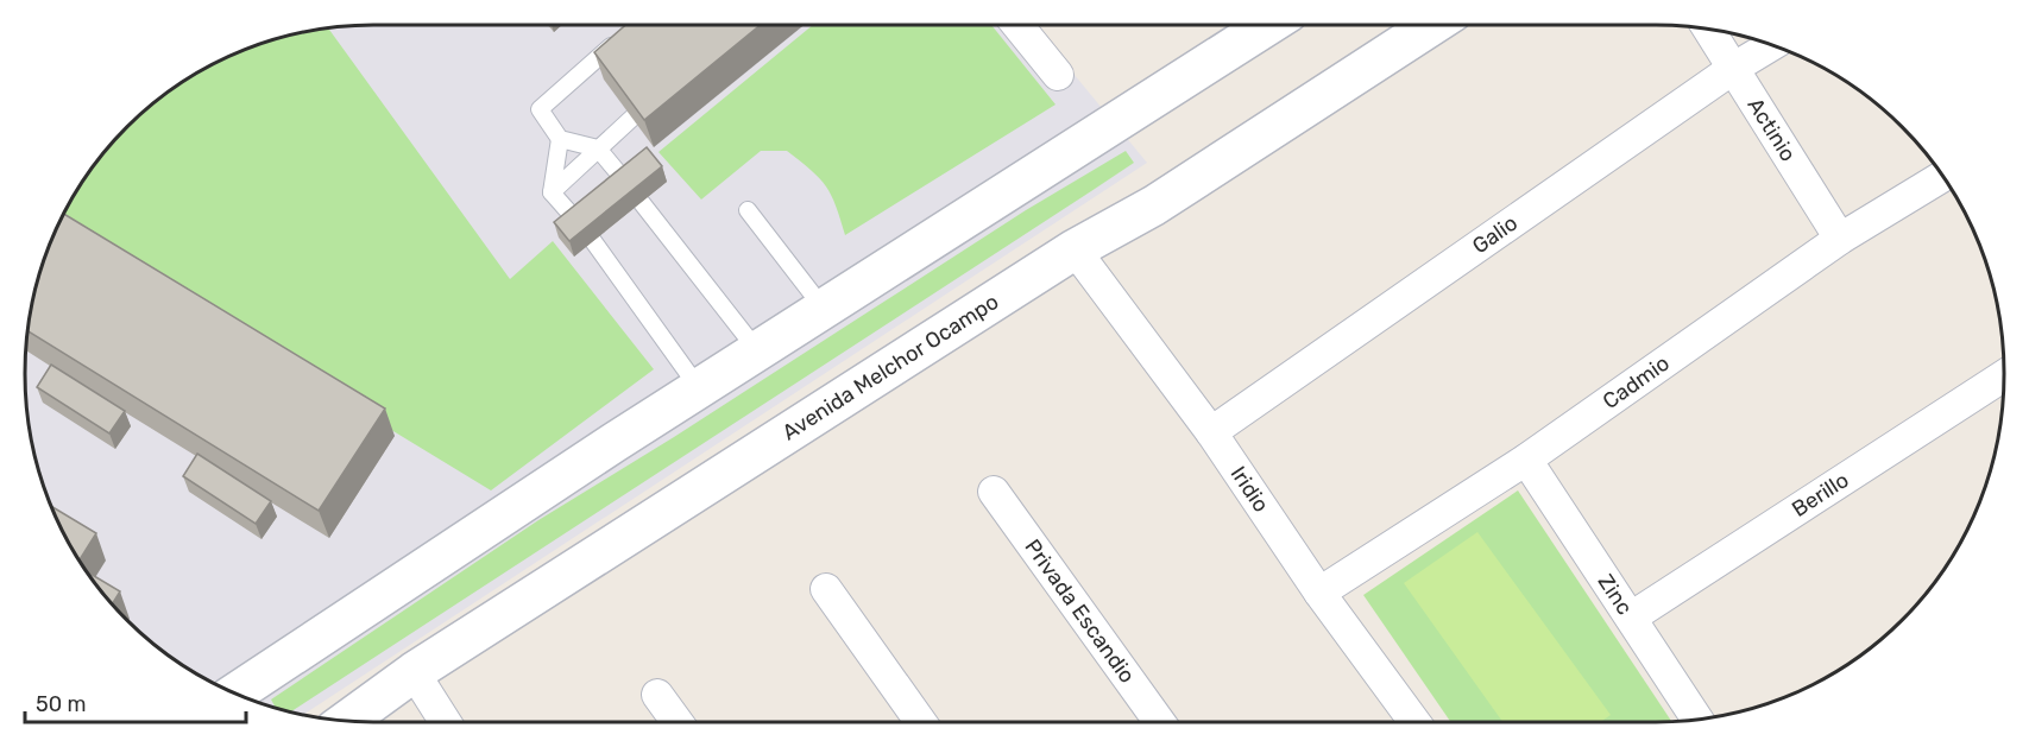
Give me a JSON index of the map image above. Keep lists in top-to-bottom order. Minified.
{"streets":{"main road":["Avenida Melchor Ocampo"],"street":["Actinio","Galio","Cadmio","Iridio","Berillo","Zinc","Privada Escandio"]},"crossings":[["Actinio","Galio"],["Actinio","Cadmio"],["Galio","Iridio"],["Avenida Melchor Ocampo","Iridio"],["Cadmio","Iridio"],["Cadmio","Zinc"],["Berillo","Zinc"]],"scale_bar":"50 m"}
